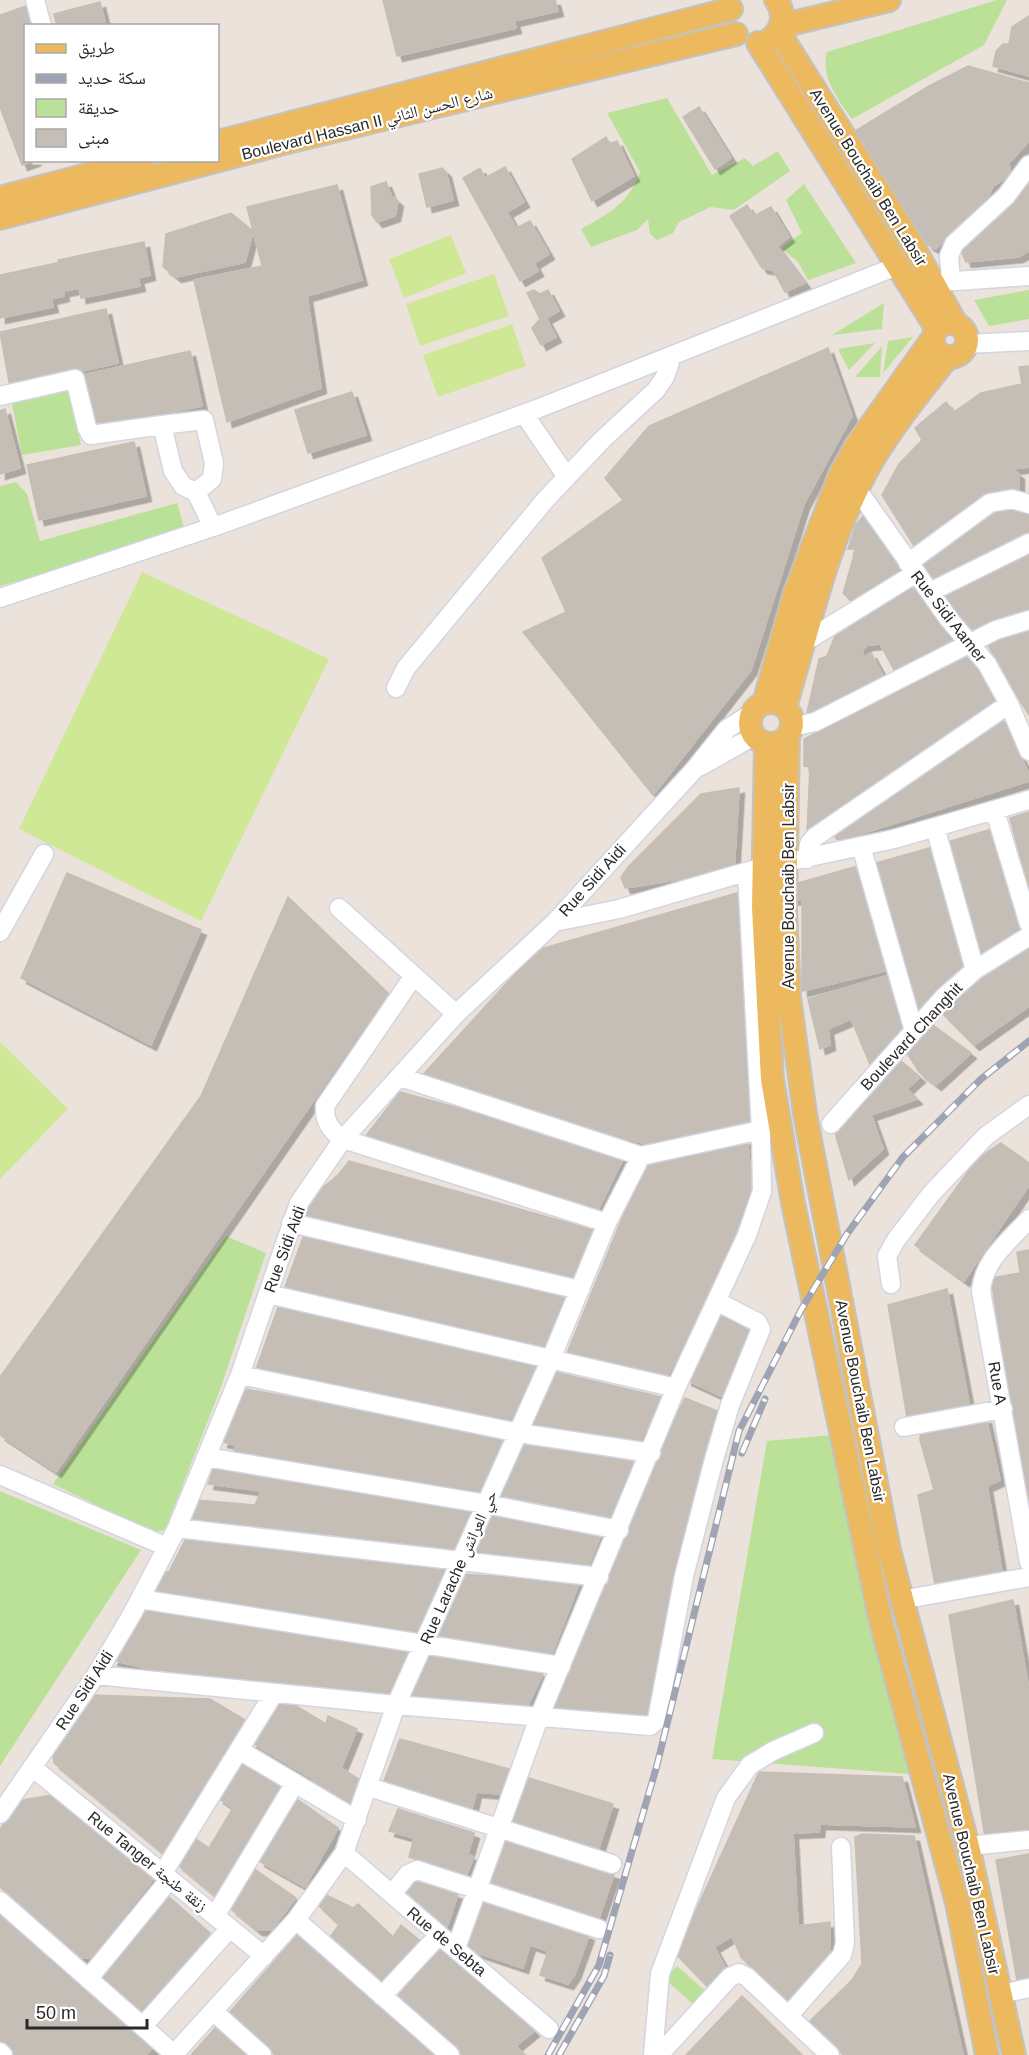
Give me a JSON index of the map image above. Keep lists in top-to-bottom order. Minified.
{"streets":{"main road":["Boulevard Hassan II شارع الحسن الثاني","Avenue Bouchaib Ben Labsir"],"street":["Rue Sidi Aamer","Rue Sidi Aidi","Boulevard Changhit","Rue A","Rue Larache حي العرائش","Rue Tanger زنقة طنجة","Rue de Sebta"]},"crossings":[["Avenue Bouchaib Ben Labsir","Rue Sidi Aamer"],["Avenue Bouchaib Ben Labsir","Rue Sidi Aidi"],["Rue Sidi Aamer","Rue Sidi Aidi"],["Rue Sidi Aidi","Rue Tanger زنقة طنجة"],["Rue Larache حي العرائش","Rue Tanger زنقة طنجة"],["Rue Larache حي العرائش","Rue de Sebta"]],"legend":["طريق","سكة حديد","حديقة","مبنى"],"scale_bar":"50 m"}
